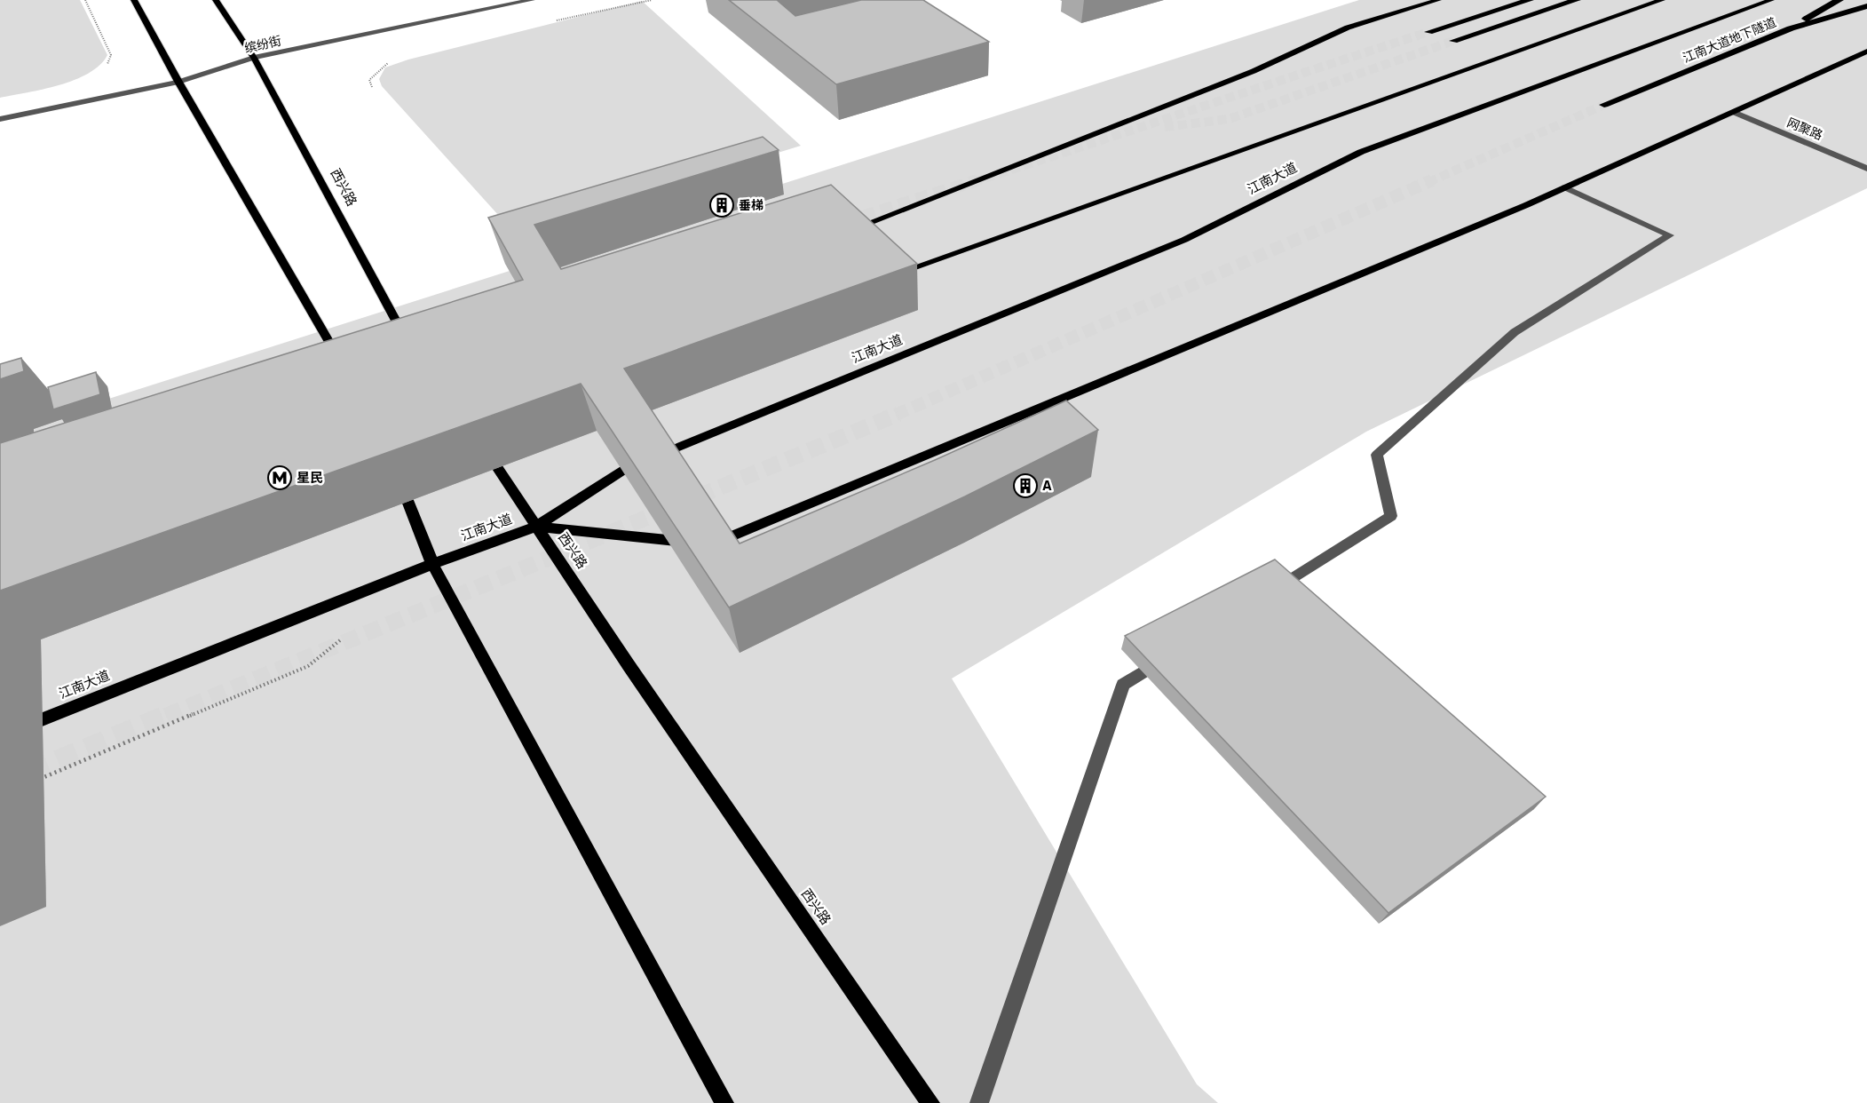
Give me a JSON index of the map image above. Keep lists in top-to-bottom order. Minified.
{"streets":{"highway":["江南大道地下隧道"],"main road":["江南大道","西兴路"],"street":["缤纷街","网聚路"]},"crossings":[["缤纷街","西兴路"],["江南大道","西兴路"]],"places":{"building":["垂梯","A"],"metro station":["星民"]}}
